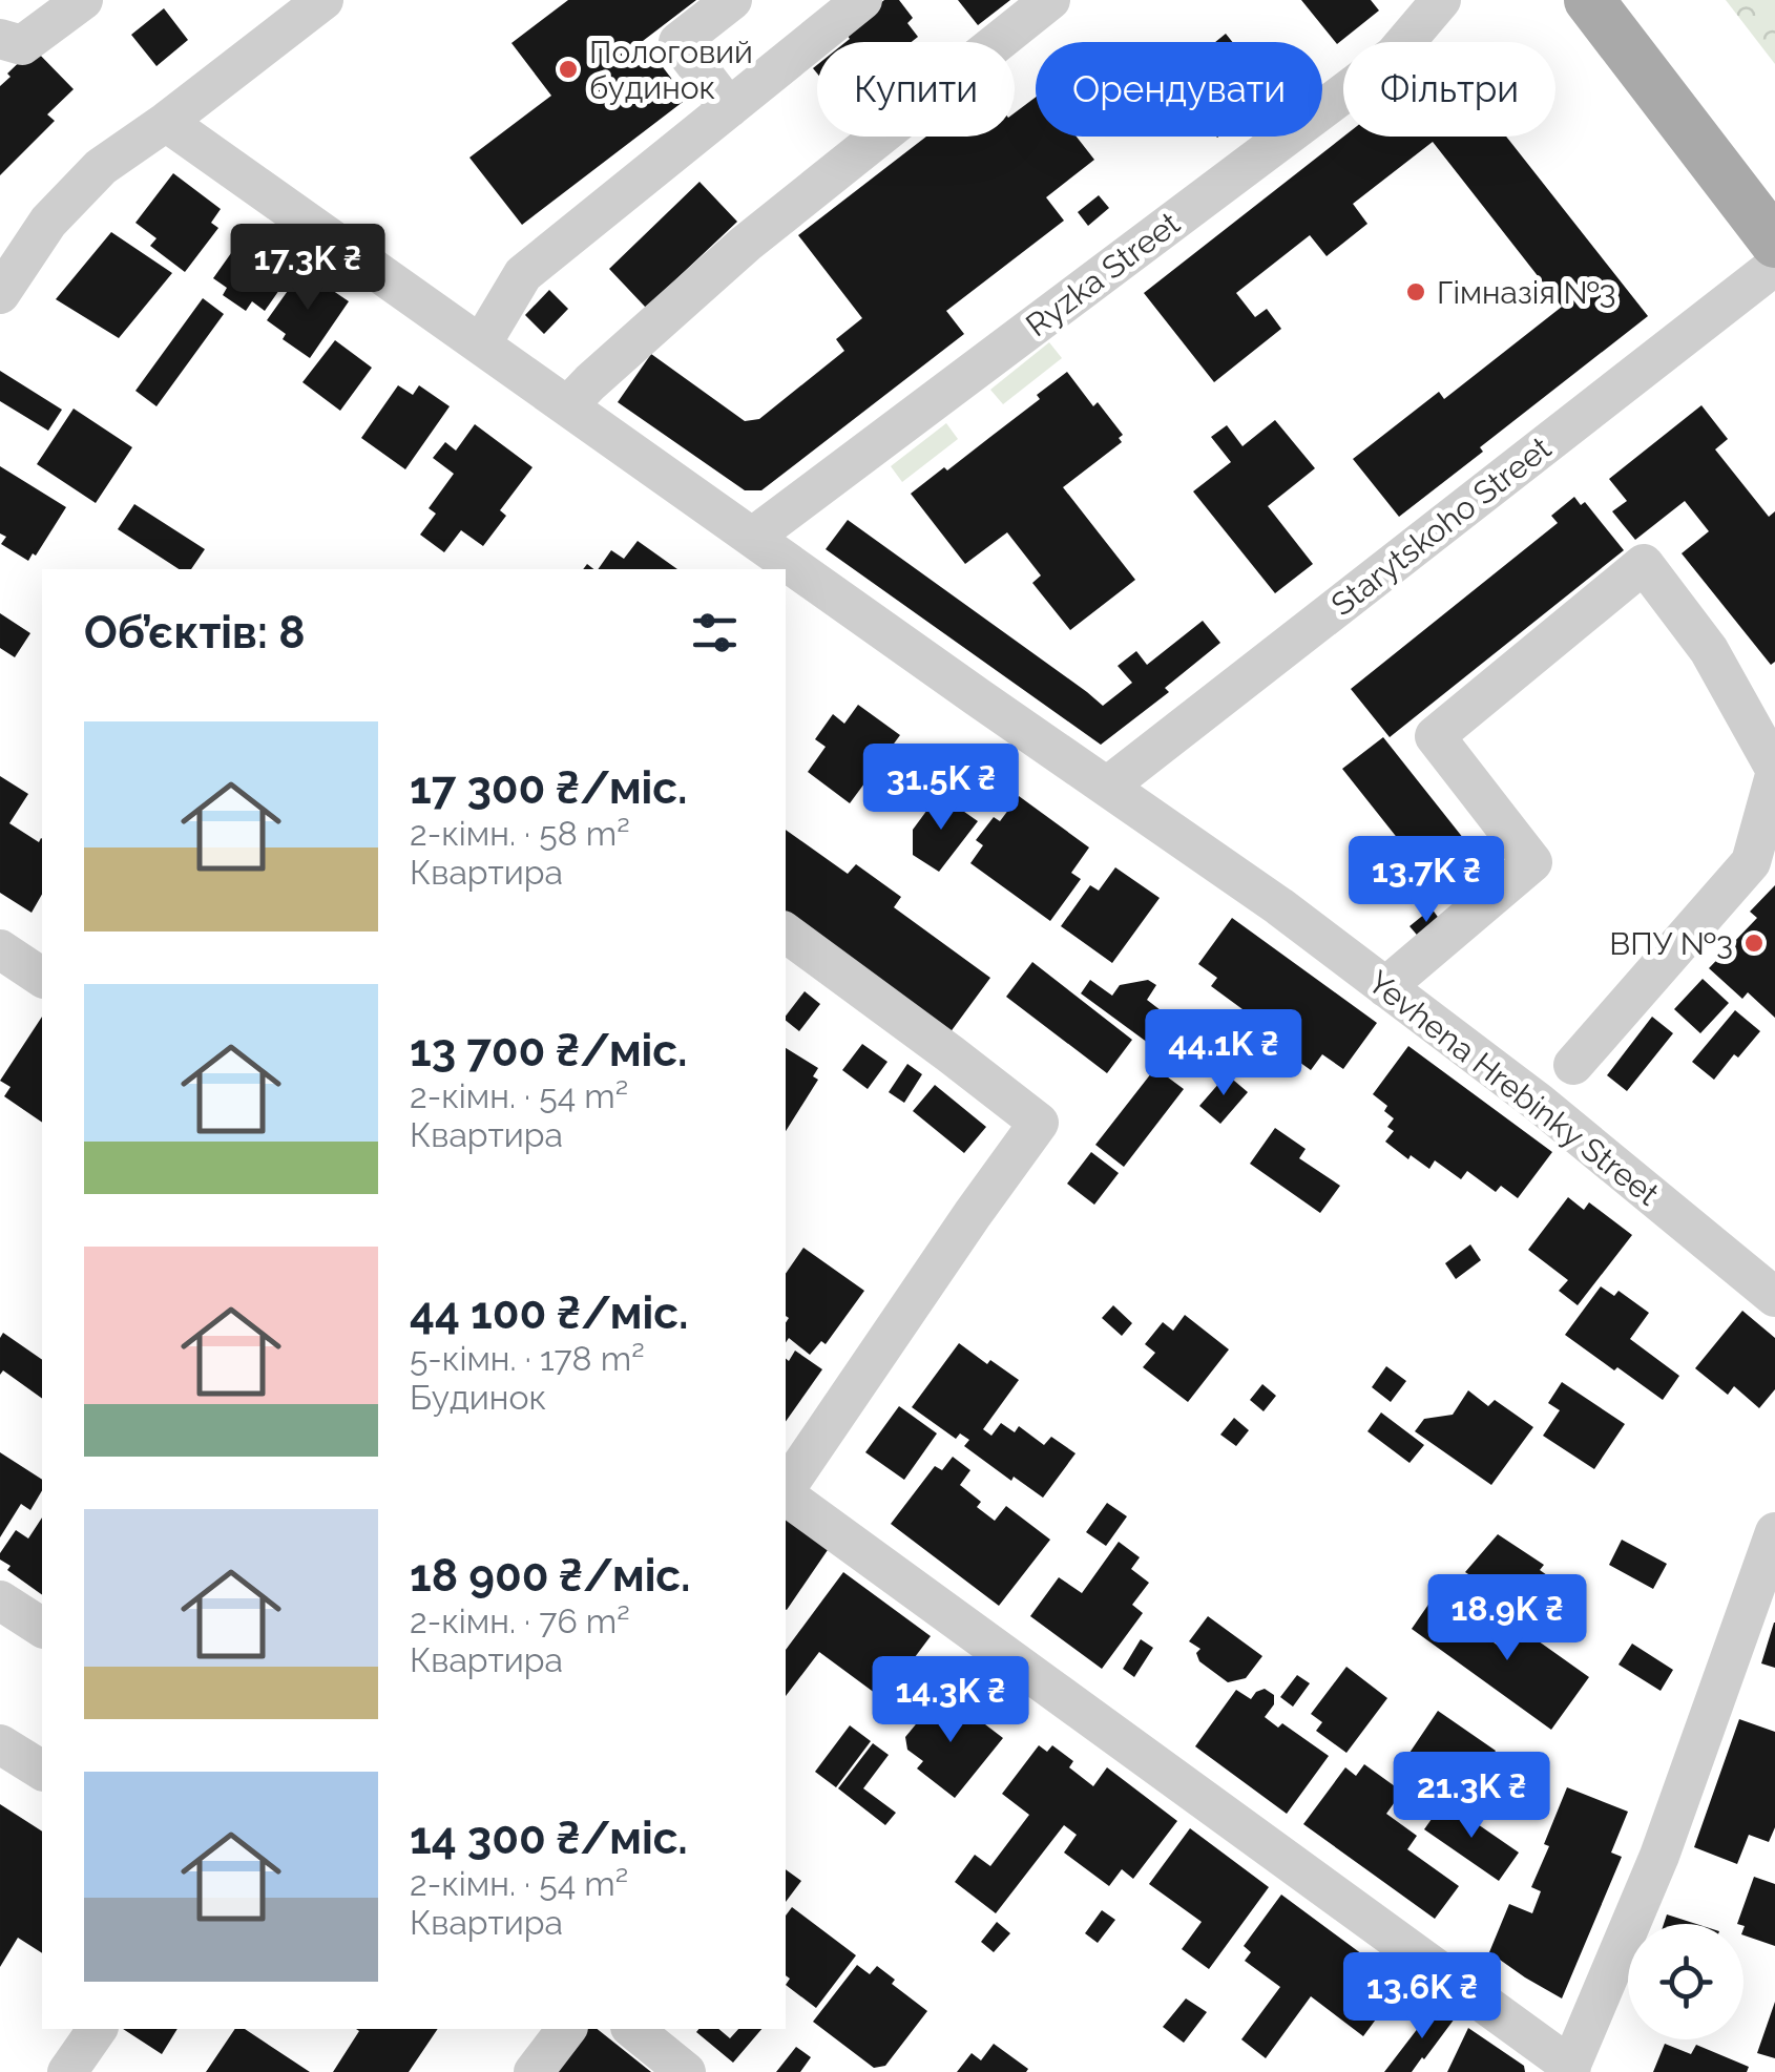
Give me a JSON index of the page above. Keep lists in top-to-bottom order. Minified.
{"streets":{"street":["Ryzka Street","Starytskoho Street","Yevhena Hrebinky Street"]},"crossings":[["Ryzka Street","Yevhena Hrebinky Street"],["Starytskoho Street","Yevhena Hrebinky Street"]],"places":["Пологовий будинок","Гімназія №3","ВПУ №3"],"page":{"chip":["Купити","Орендувати","Фільтри"],"price":["17.3K ₴","31.5K ₴","13.7K ₴","44.1K ₴","18.9K ₴","14.3K ₴","21.3K ₴","13.6K ₴"],"heading":"Об’єктів: 8","list":[{"name":"17 300 ₴/міс.","note":"2-кімн. · 58 m² · Квартира"},{"name":"13 700 ₴/міс.","note":"2-кімн. · 54 m² · Квартира"},{"name":"44 100 ₴/міс.","note":"5-кімн. · 178 m² · Будинок"},{"name":"18 900 ₴/міс.","note":"2-кімн. · 76 m² · Квартира"},{"name":"14 300 ₴/міс.","note":"2-кімн. · 54 m² · Квартира"}]}}
